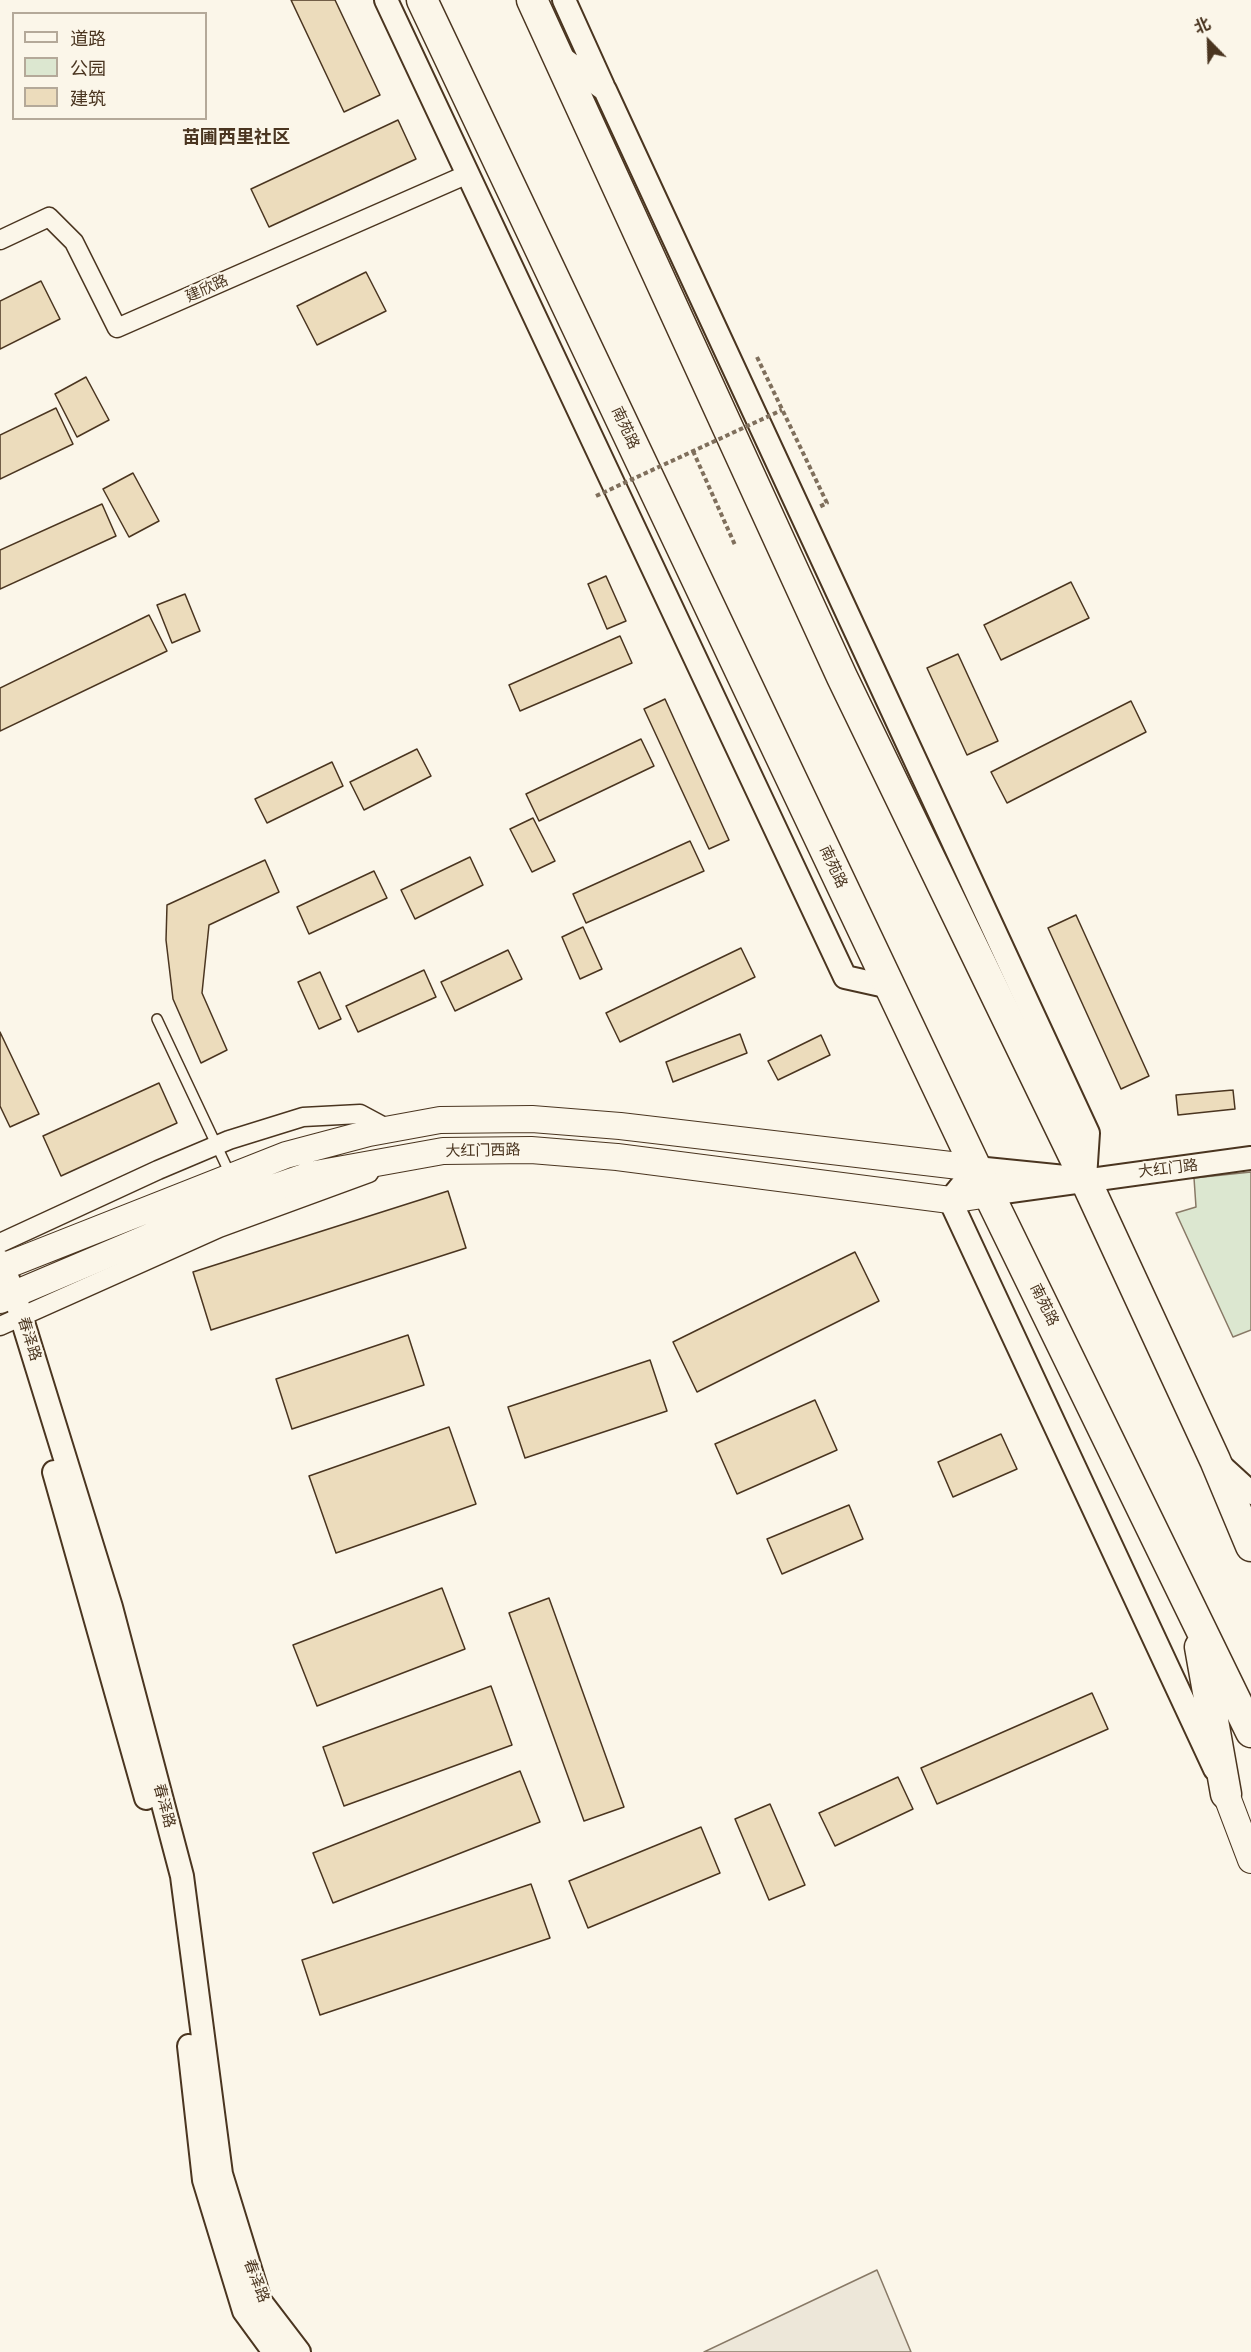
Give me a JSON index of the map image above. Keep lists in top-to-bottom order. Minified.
{"streets":{"highway":["南苑路"],"main road":["大红门西路"],"street":["建欣路","大红门路","春泽路"]},"crossings":[["南苑路","大红门西路"],["南苑路","大红门路"],["大红门西路","大红门路"],["大红门西路","春泽路"]],"districts":["苗圃西里社区"],"legend":["道路","公园","建筑"],"north":"top left"}
